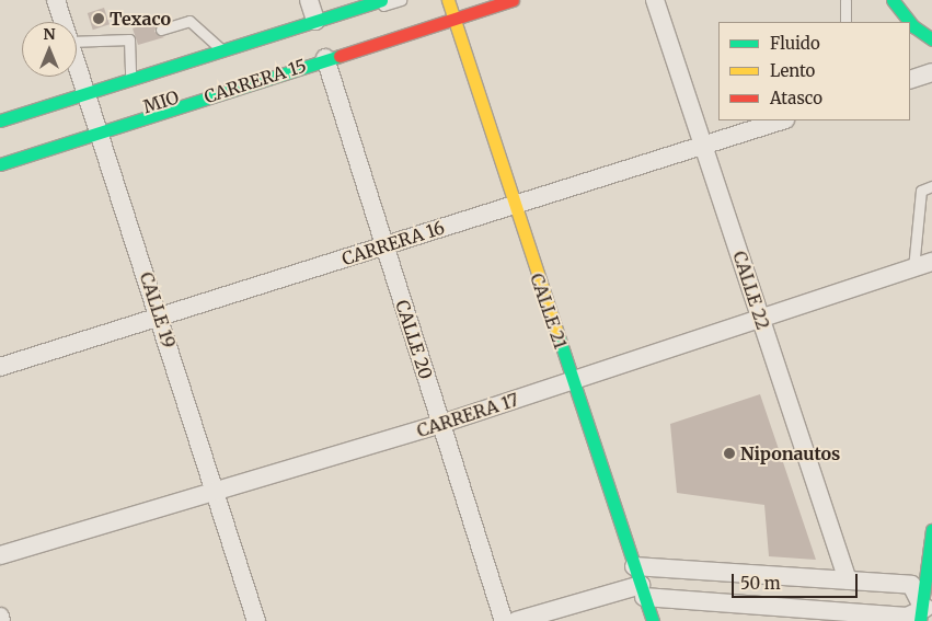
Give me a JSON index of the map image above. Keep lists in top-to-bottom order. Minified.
{"streets":{"main road":["CARRERA 15","CALLE 21"],"street":["CARRERA 16","CALLE 22","CALLE 19","CALLE 20","CARRERA 17"],"lane":["MIO"]},"crossings":[["CARRERA 15","MIO"],["CARRERA 15","CALLE 19"],["CARRERA 15","CALLE 21"],["CARRERA 15","CALLE 20"],["MIO","CALLE 19"],["MIO","CALLE 21"],["CARRERA 16","CALLE 22"],["CARRERA 16","CALLE 19"],["CARRERA 16","CALLE 21"],["CARRERA 16","CALLE 20"],["CALLE 22","CARRERA 17"],["CALLE 19","CARRERA 17"],["CALLE 21","CARRERA 17"],["CALLE 20","CARRERA 17"]],"places":["Texaco","Niponautos"],"legend":["Fluido","Lento","Atasco"],"scale_bar":"50 m","north":"top"}
